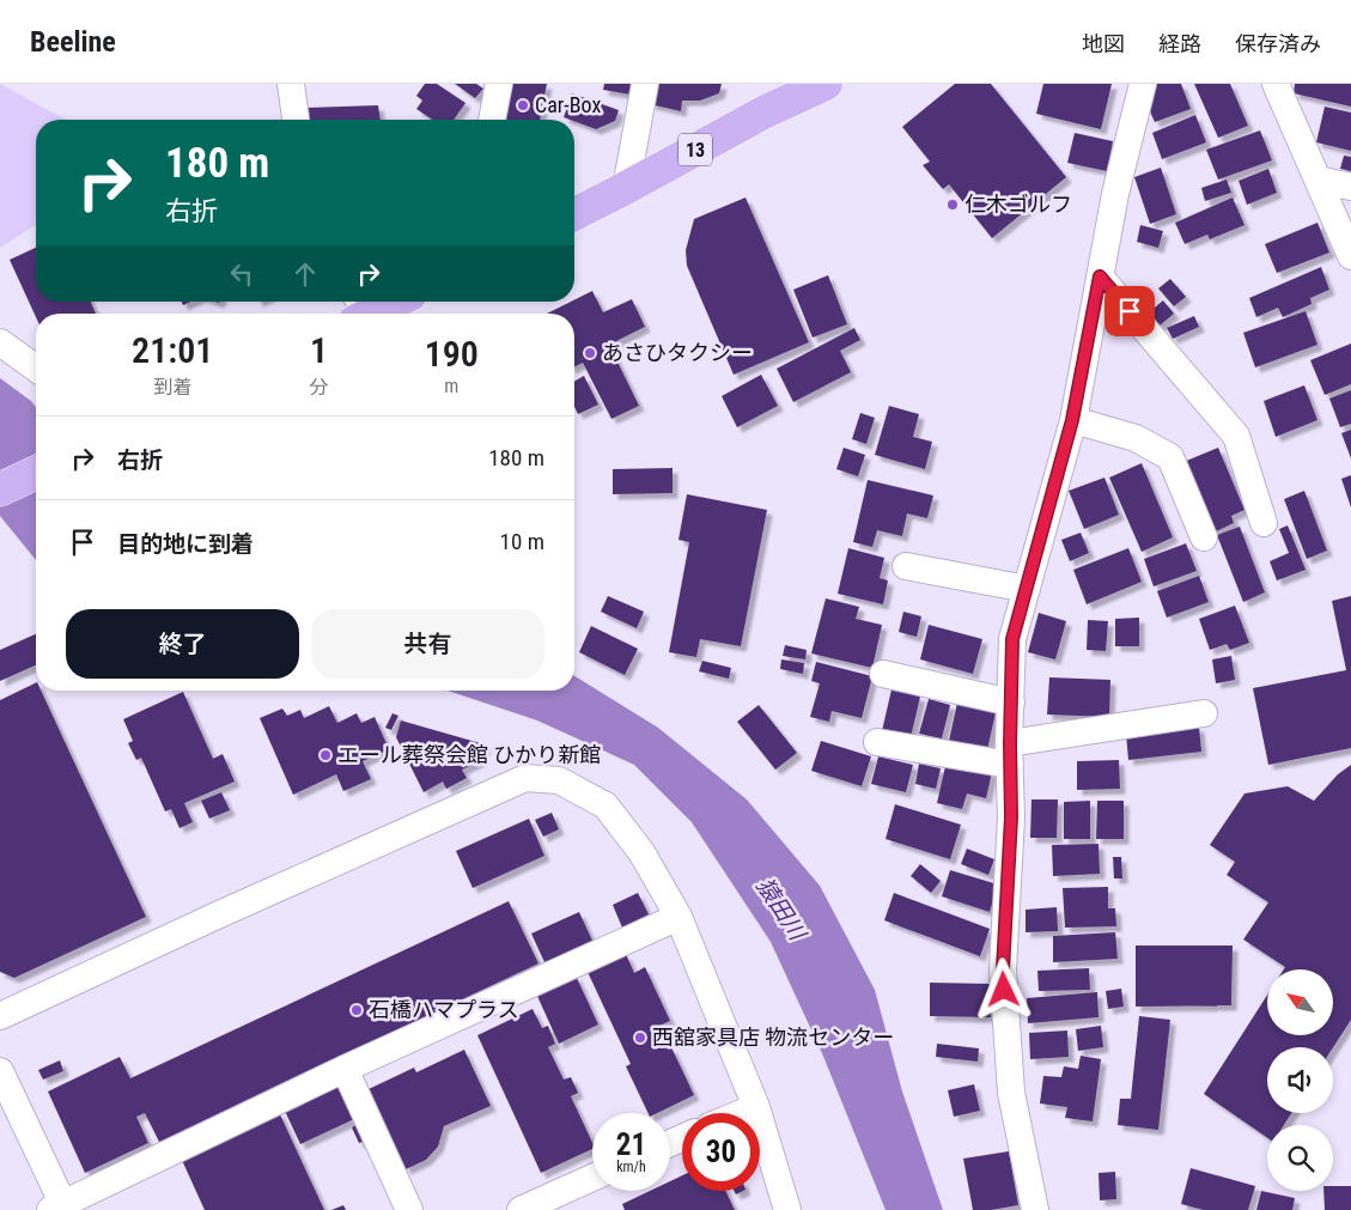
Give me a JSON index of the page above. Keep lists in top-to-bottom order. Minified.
{"streets":{"highway":["13"]},"water":["猿田川"],"places":["Car-Box","仁木ゴルフ","あさひタクシー","エール葬祭会館 ひかり新館","石橋ハマプラス","西舘家具店 物流センター"],"north":"top left","page":{"header":"Beeline","nav":["地図","経路","保存済み"],"turn":["180 m","右折"],"eta":["21:01","到着","1","分","190","m"],"list":[{"name":"右折","value":"180 m"},{"name":"目的地に到着","value":"10 m"}],"buttons":["終了","共有"],"speed":"21 km/h","limit":"30"}}
